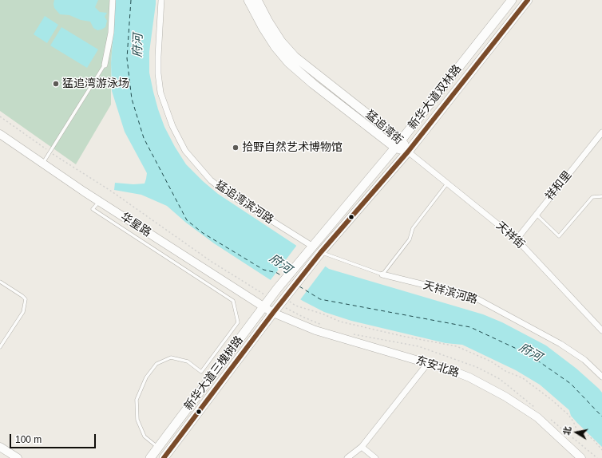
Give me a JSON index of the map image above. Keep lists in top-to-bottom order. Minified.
{"streets":{"main road":["新华大道双林路","猛追湾街","新华大道三槐树路"],"street":["祥和里","猛追湾滨河路","华星路","天祥街","天祥滨河路","东安北路"]},"crossings":[["新华大道双林路","猛追湾街"],["新华大道双林路","猛追湾滨河路"],["新华大道双林路","天祥街"],["新华大道双林路","天祥滨河路"],["新华大道双林路","新华大道三槐树路"],["猛追湾街","天祥街"],["祥和里","天祥街"],["华星路","东安北路"],["华星路","新华大道三槐树路"],["东安北路","新华大道三槐树路"]],"water":["府河"],"places":["猛追湾游泳场","拾野自然艺术博物馆"],"scale_bar":"100 m","north":"left"}
